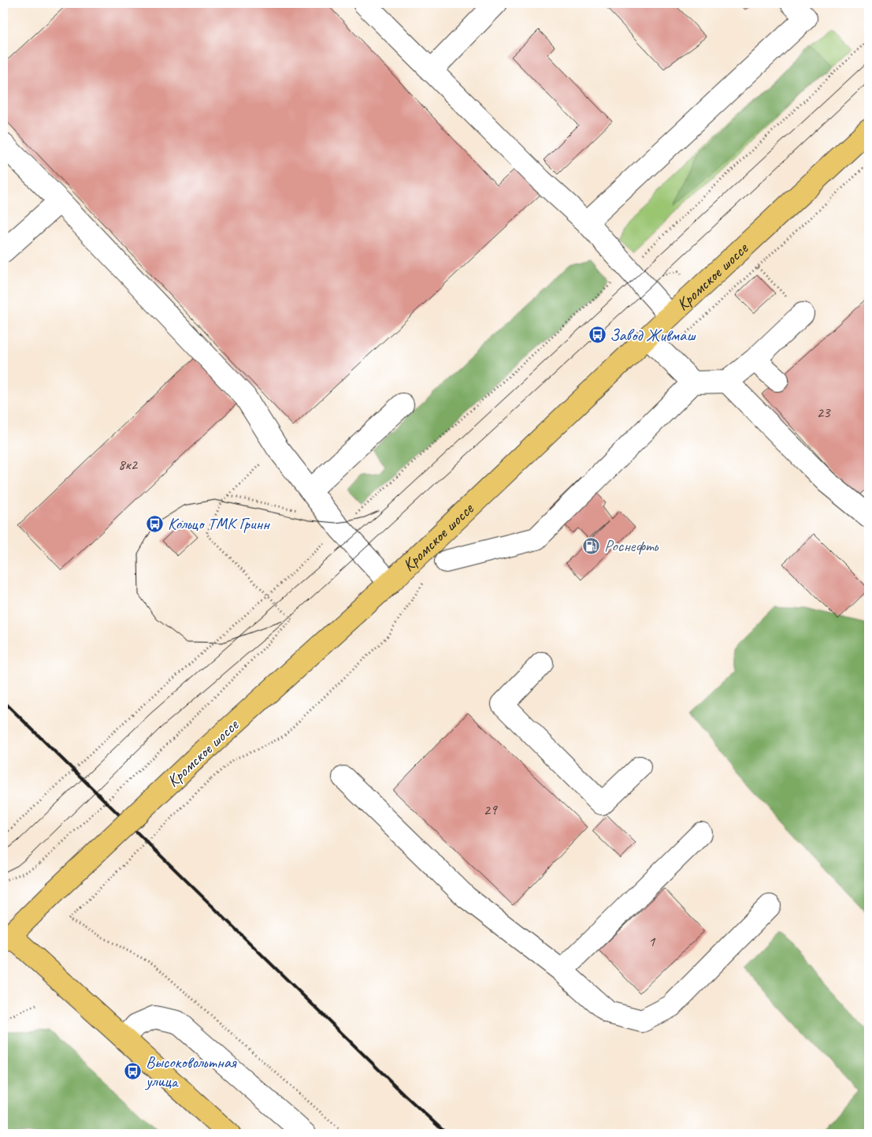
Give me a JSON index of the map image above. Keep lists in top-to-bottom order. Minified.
{"streets":{"main road":["Кромское шоссе"]},"places":{"bus stop":["Завод Живмаш","Кольцо ТМК Гринн","Высоковольтная улица"],"fuel station":["Роснефть"]},"house_numbers":["23","8к2","29","1"]}
